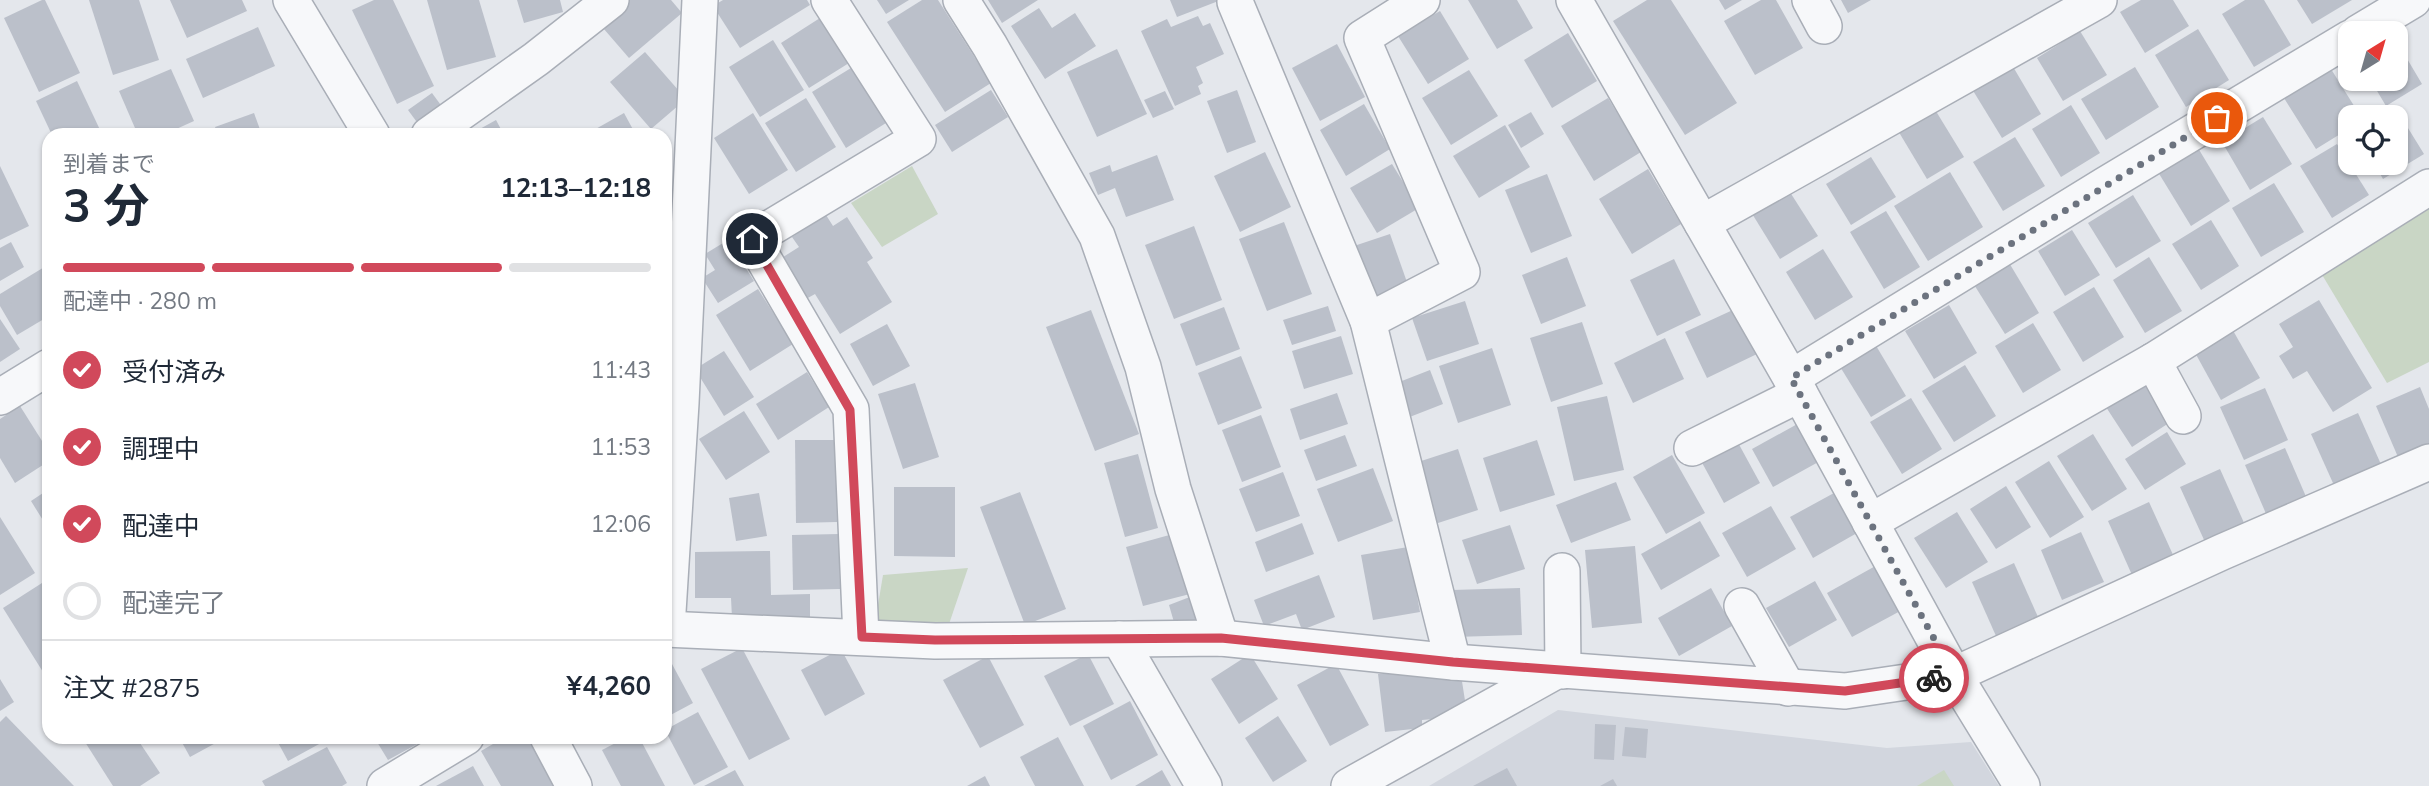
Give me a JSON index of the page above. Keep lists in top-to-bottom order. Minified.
{"north":"top right","page":{"heading":["3 分","到着まで","12:13–12:18"],"panel":["注文 #2875","¥4,260"],"bar":"配達中 · 280 m","list":[["受付済み","11:43"],["調理中","11:53"],["配達中","12:06"],"配達完了"]}}
